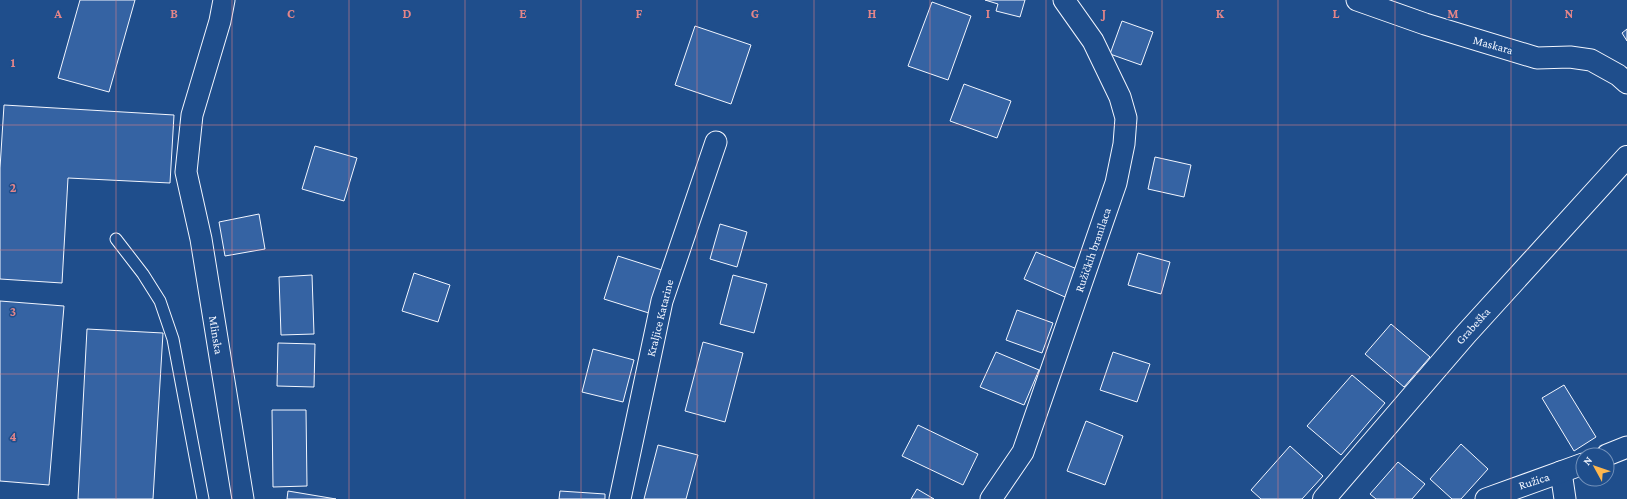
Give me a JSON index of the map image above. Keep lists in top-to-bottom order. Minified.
{"streets":{"street":["Maskara","Ružičkih branilaca","Kraljice Katarine","Grabeška","Mlinska","Ružica"]},"north":"top left","grid":{"columns":["A","B","C","D","E","F","G","H","I","J","K","L","M","N"],"rows":["1","2","3","4"]}}
